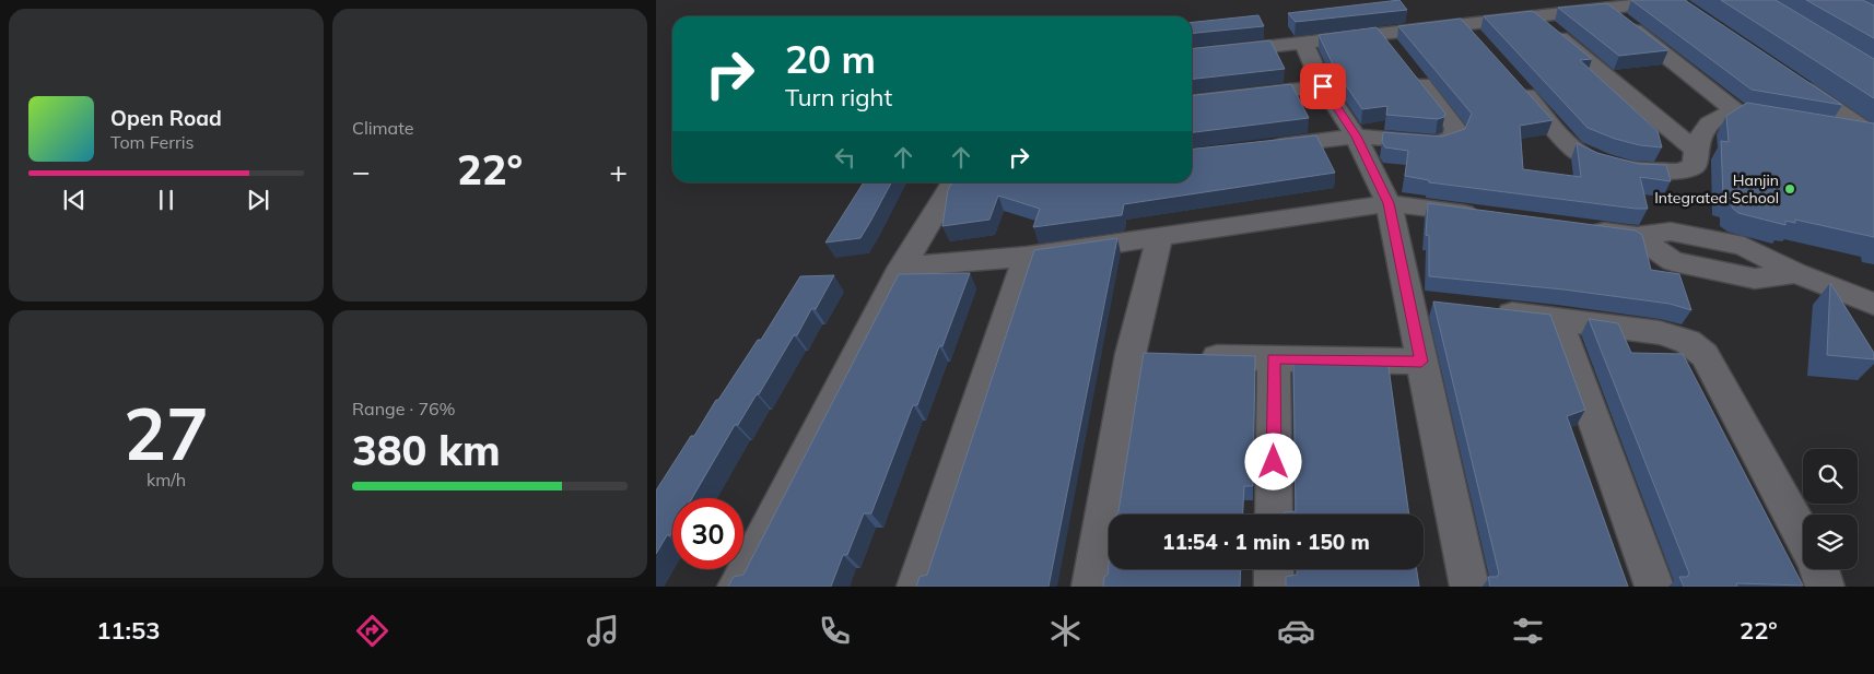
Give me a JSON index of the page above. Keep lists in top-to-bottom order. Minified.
{"places":["Hanjin Integrated School"],"page":{"tile":["Climate",["27","km/h"],["Range · 76%","380 km"]],"turn":["20 m","Turn right"],"song":["Open Road","Tom Ferris"],"heat":["−","22°","+"],"limit":"30","trip":"11:54 · 1 min · 150 m","tabs":["11:53","22°"]}}
